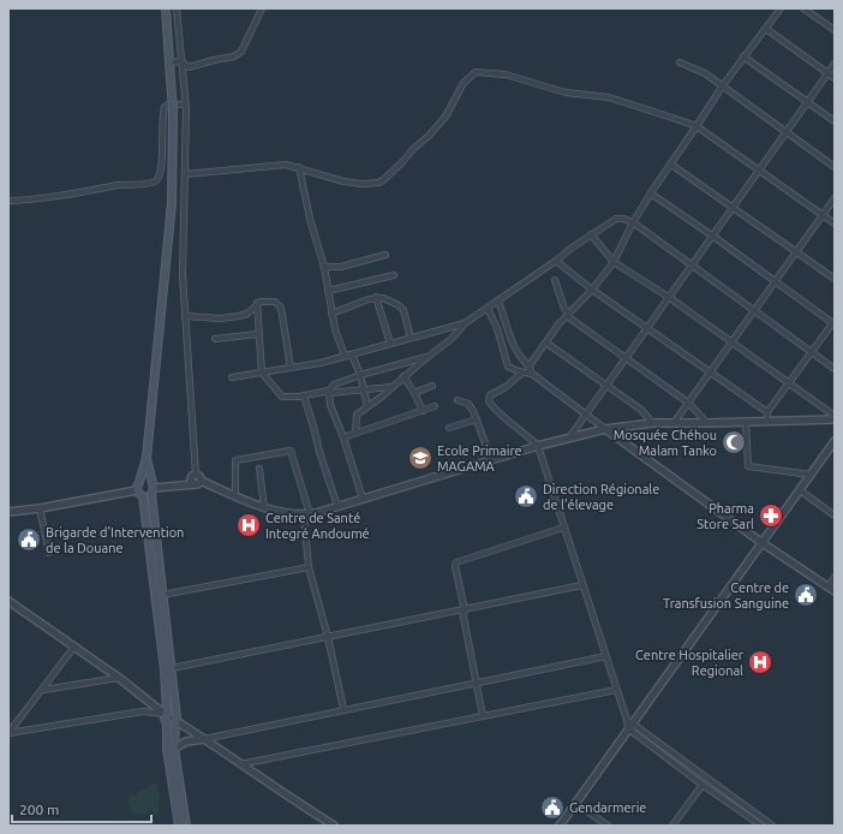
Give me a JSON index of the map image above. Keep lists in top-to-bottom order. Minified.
{"places":{"mosque":["Mosquée Chéhou Malam Tanko"],"school or university":["Ecole Primaire MAGAMA"],"public building":["Direction Régionale de l'élevage","Brigarde d'Intervention de la Douane","Centre de Transfusion Sanguine","Gendarmerie"],"pharmacy":["Pharma Store Sarl"],"hospital":["Centre de Santé Integré Andoumé","Centre Hospitalier Regional"]},"scale_bar":"200 m"}
